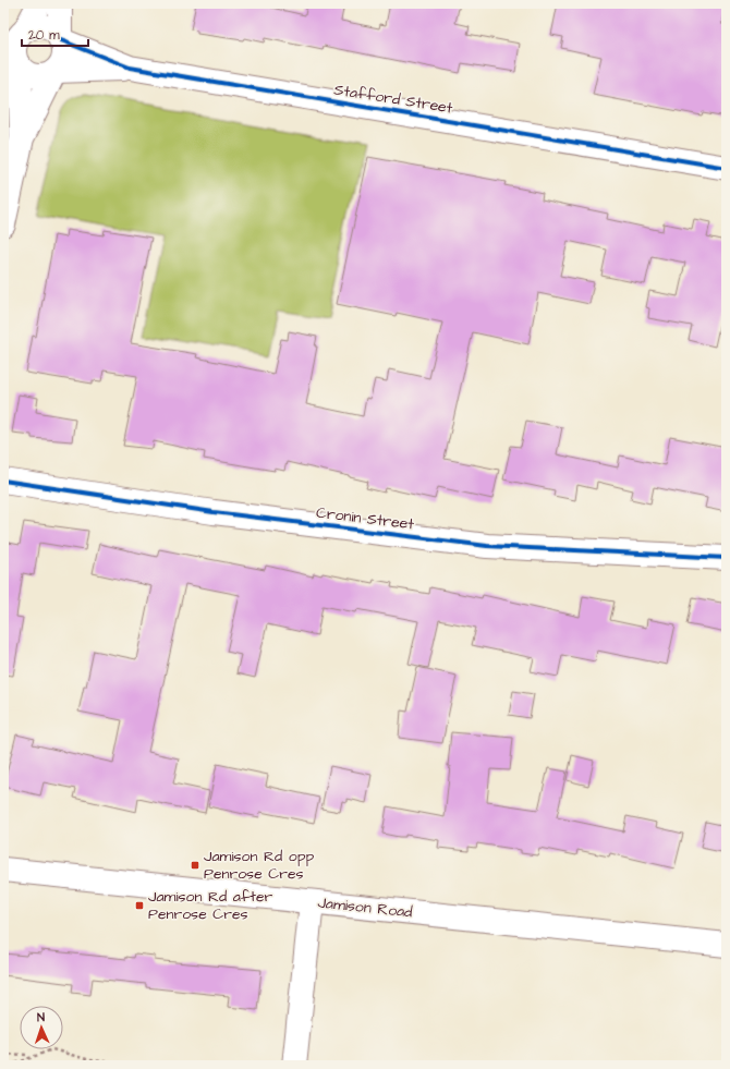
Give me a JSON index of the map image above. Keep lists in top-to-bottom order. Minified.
{"streets":{"street":["Stafford Street","Cronin Street","Jamison Road"]},"places":{"transit":["Jamison Rd opp Penrose Cres","Jamison Rd after Penrose Cres"]},"scale_bar":"20 m","north":"top"}
